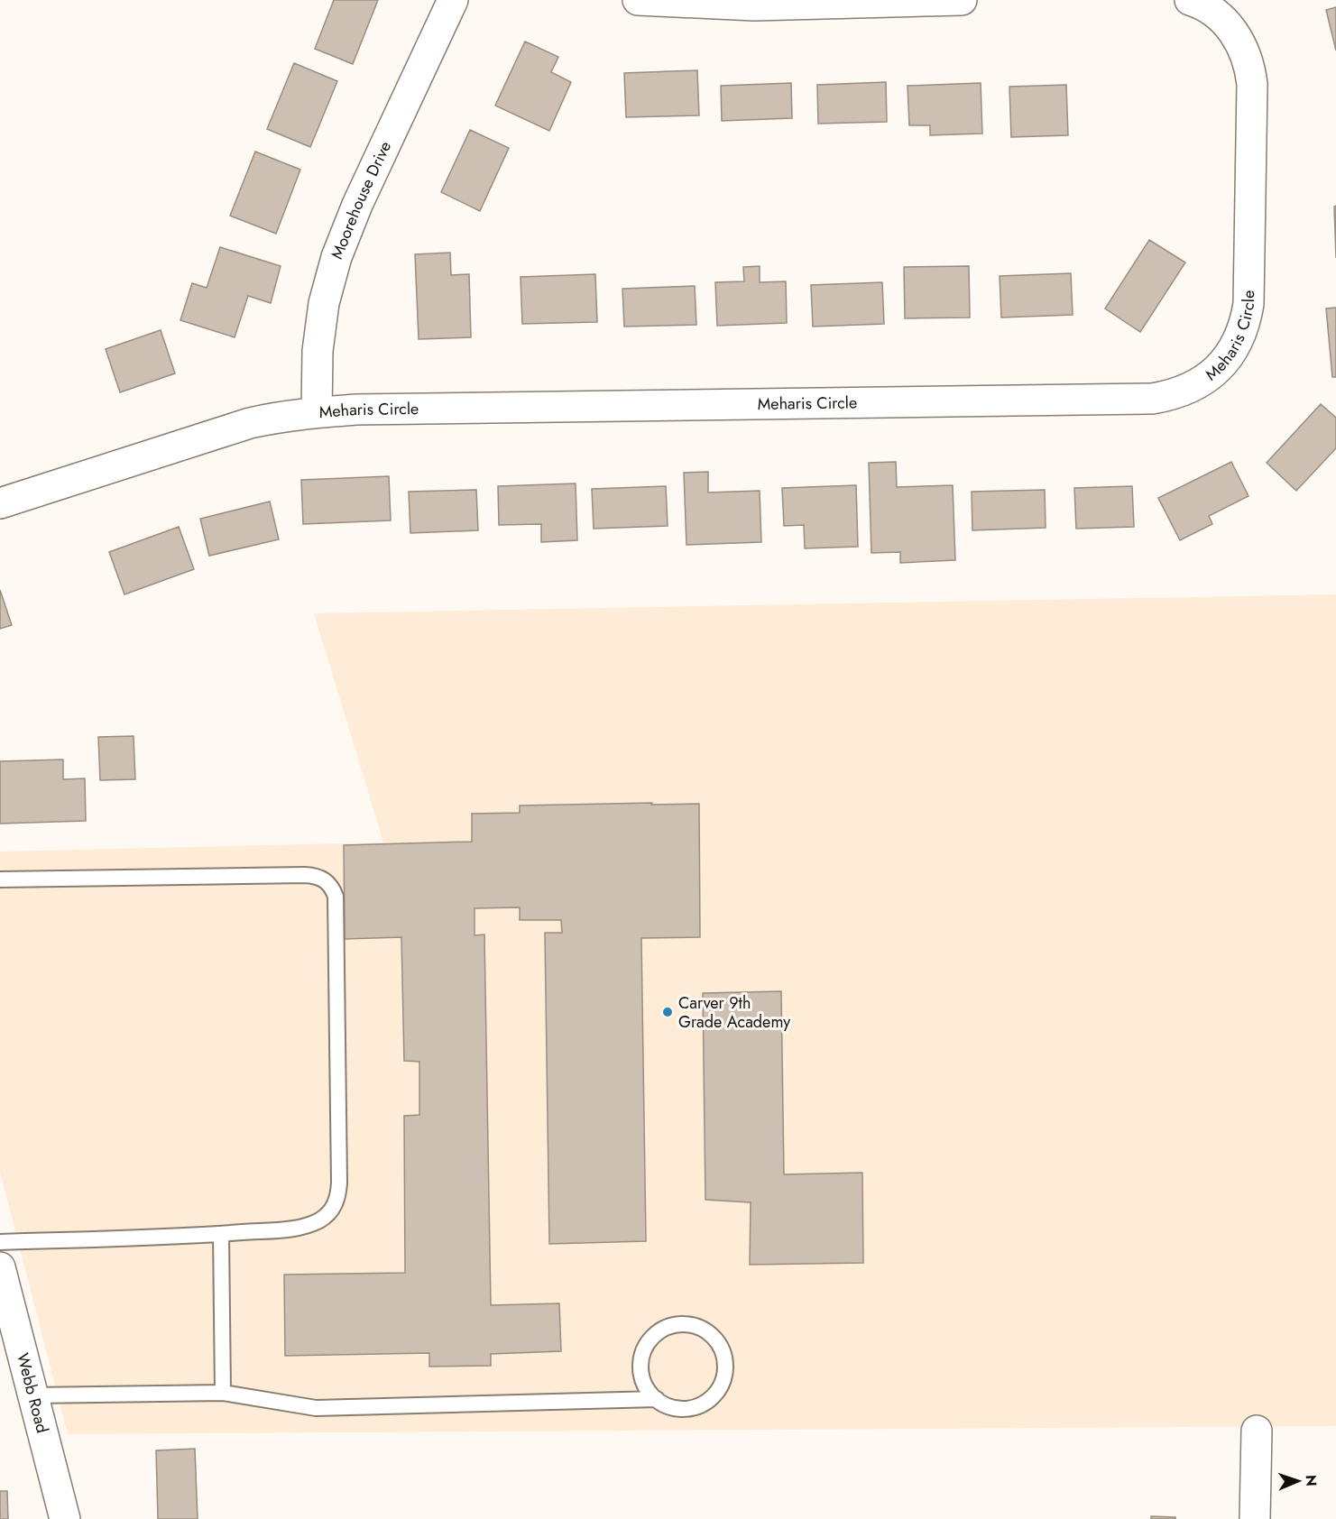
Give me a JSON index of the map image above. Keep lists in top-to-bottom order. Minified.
{"streets":{"street":["Moorehouse Drive","Meharis Circle","Webb Road"]},"crossings":[["Moorehouse Drive","Meharis Circle"]],"places":["Carver 9th Grade Academy"],"north":"right"}
